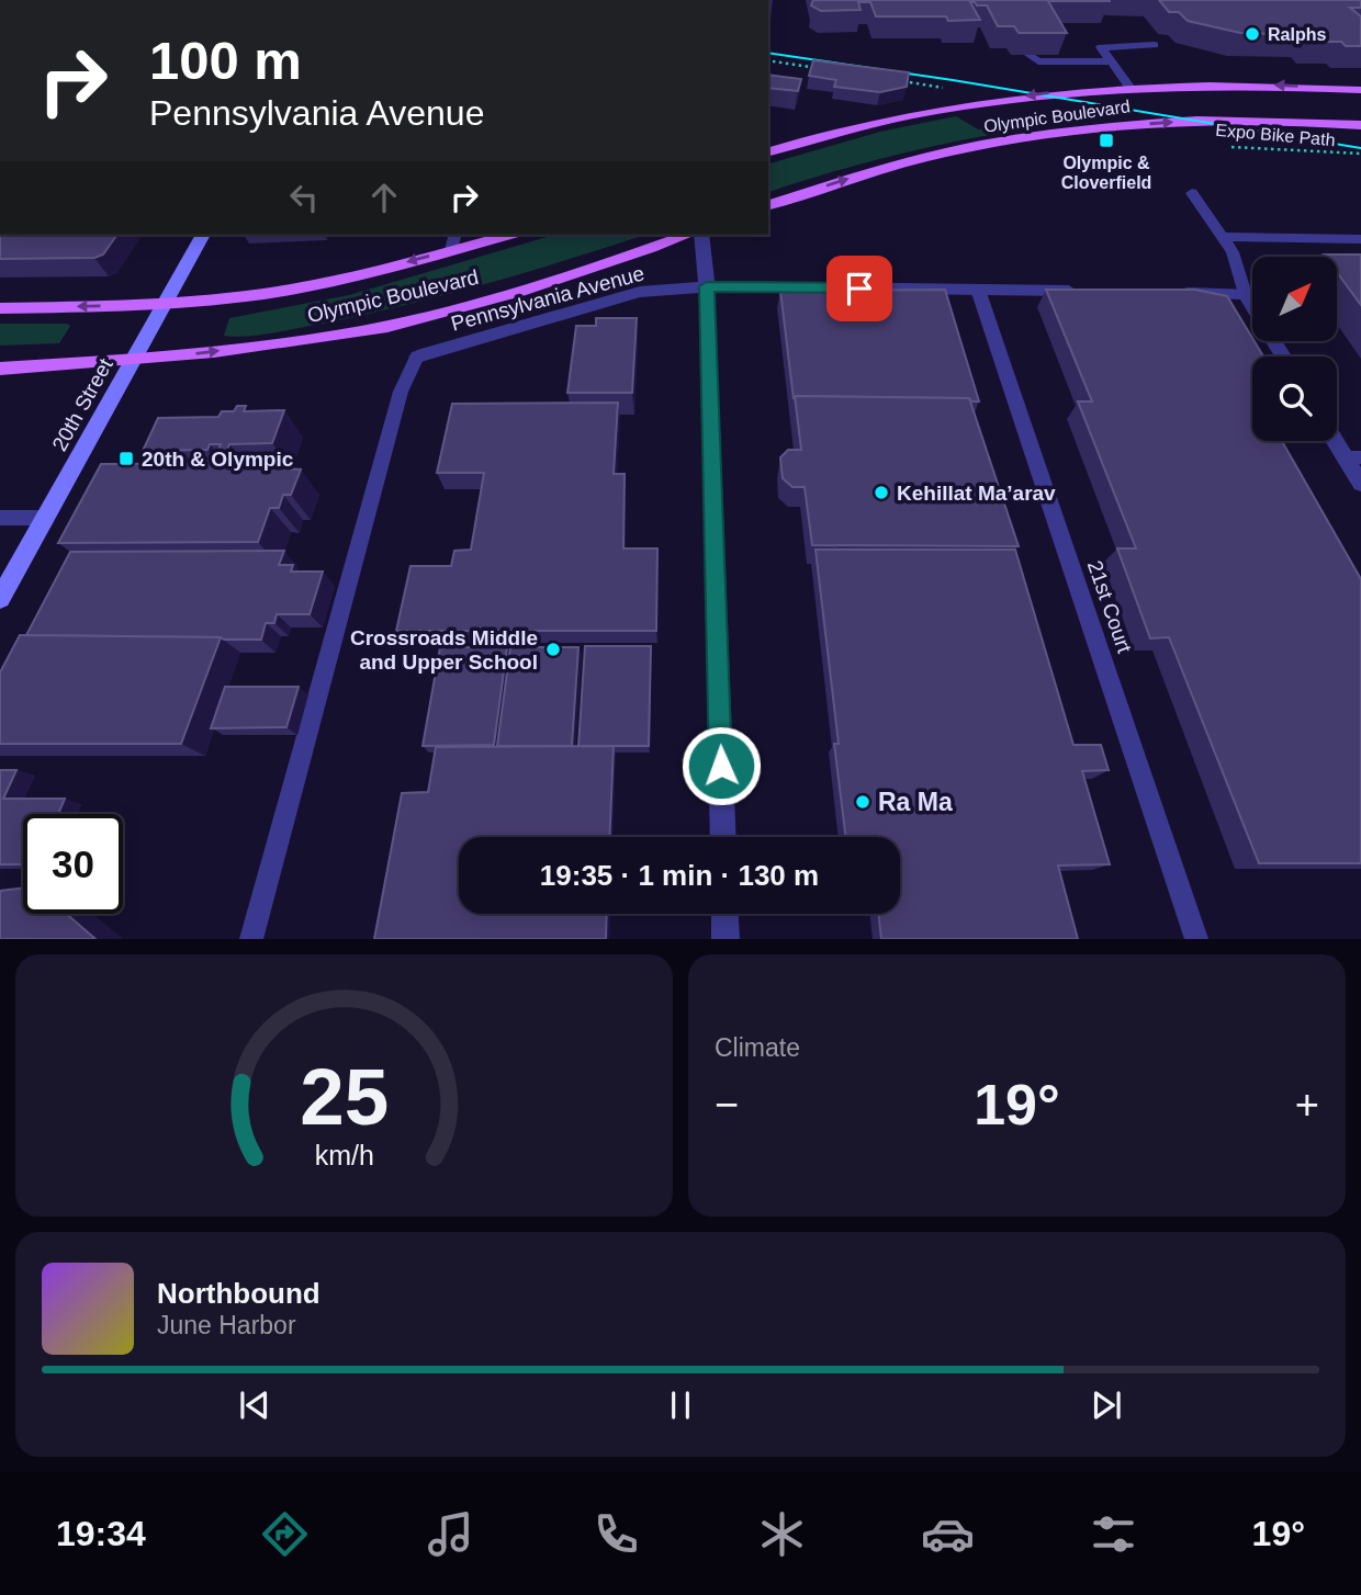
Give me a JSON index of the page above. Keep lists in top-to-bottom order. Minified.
{"streets":{"main road":["Olympic Boulevard","20th Street"],"street":["Pennsylvania Avenue"],"lane":["21st Court"],"path":["Expo Bike Path"]},"crossings":[["Olympic Boulevard","20th Street"],["Pennsylvania Avenue","21st Court"]],"places":{"other":["Ralphs","Kehillat Ma’arav","Crossroads Middle and Upper School","Ra Ma"],"transit":["Olympic & Cloverfield","20th & Olympic"]},"north":"top right","page":{"turn":["100 m","Pennsylvania Avenue"],"limit":"30","trip":"19:35 · 1 min · 130 m","tile":"Climate","heat":["−","19°","+"],"song":["Northbound","June Harbor"],"tabs":["19:34","19°"],"gauge":["25","km/h"]}}
